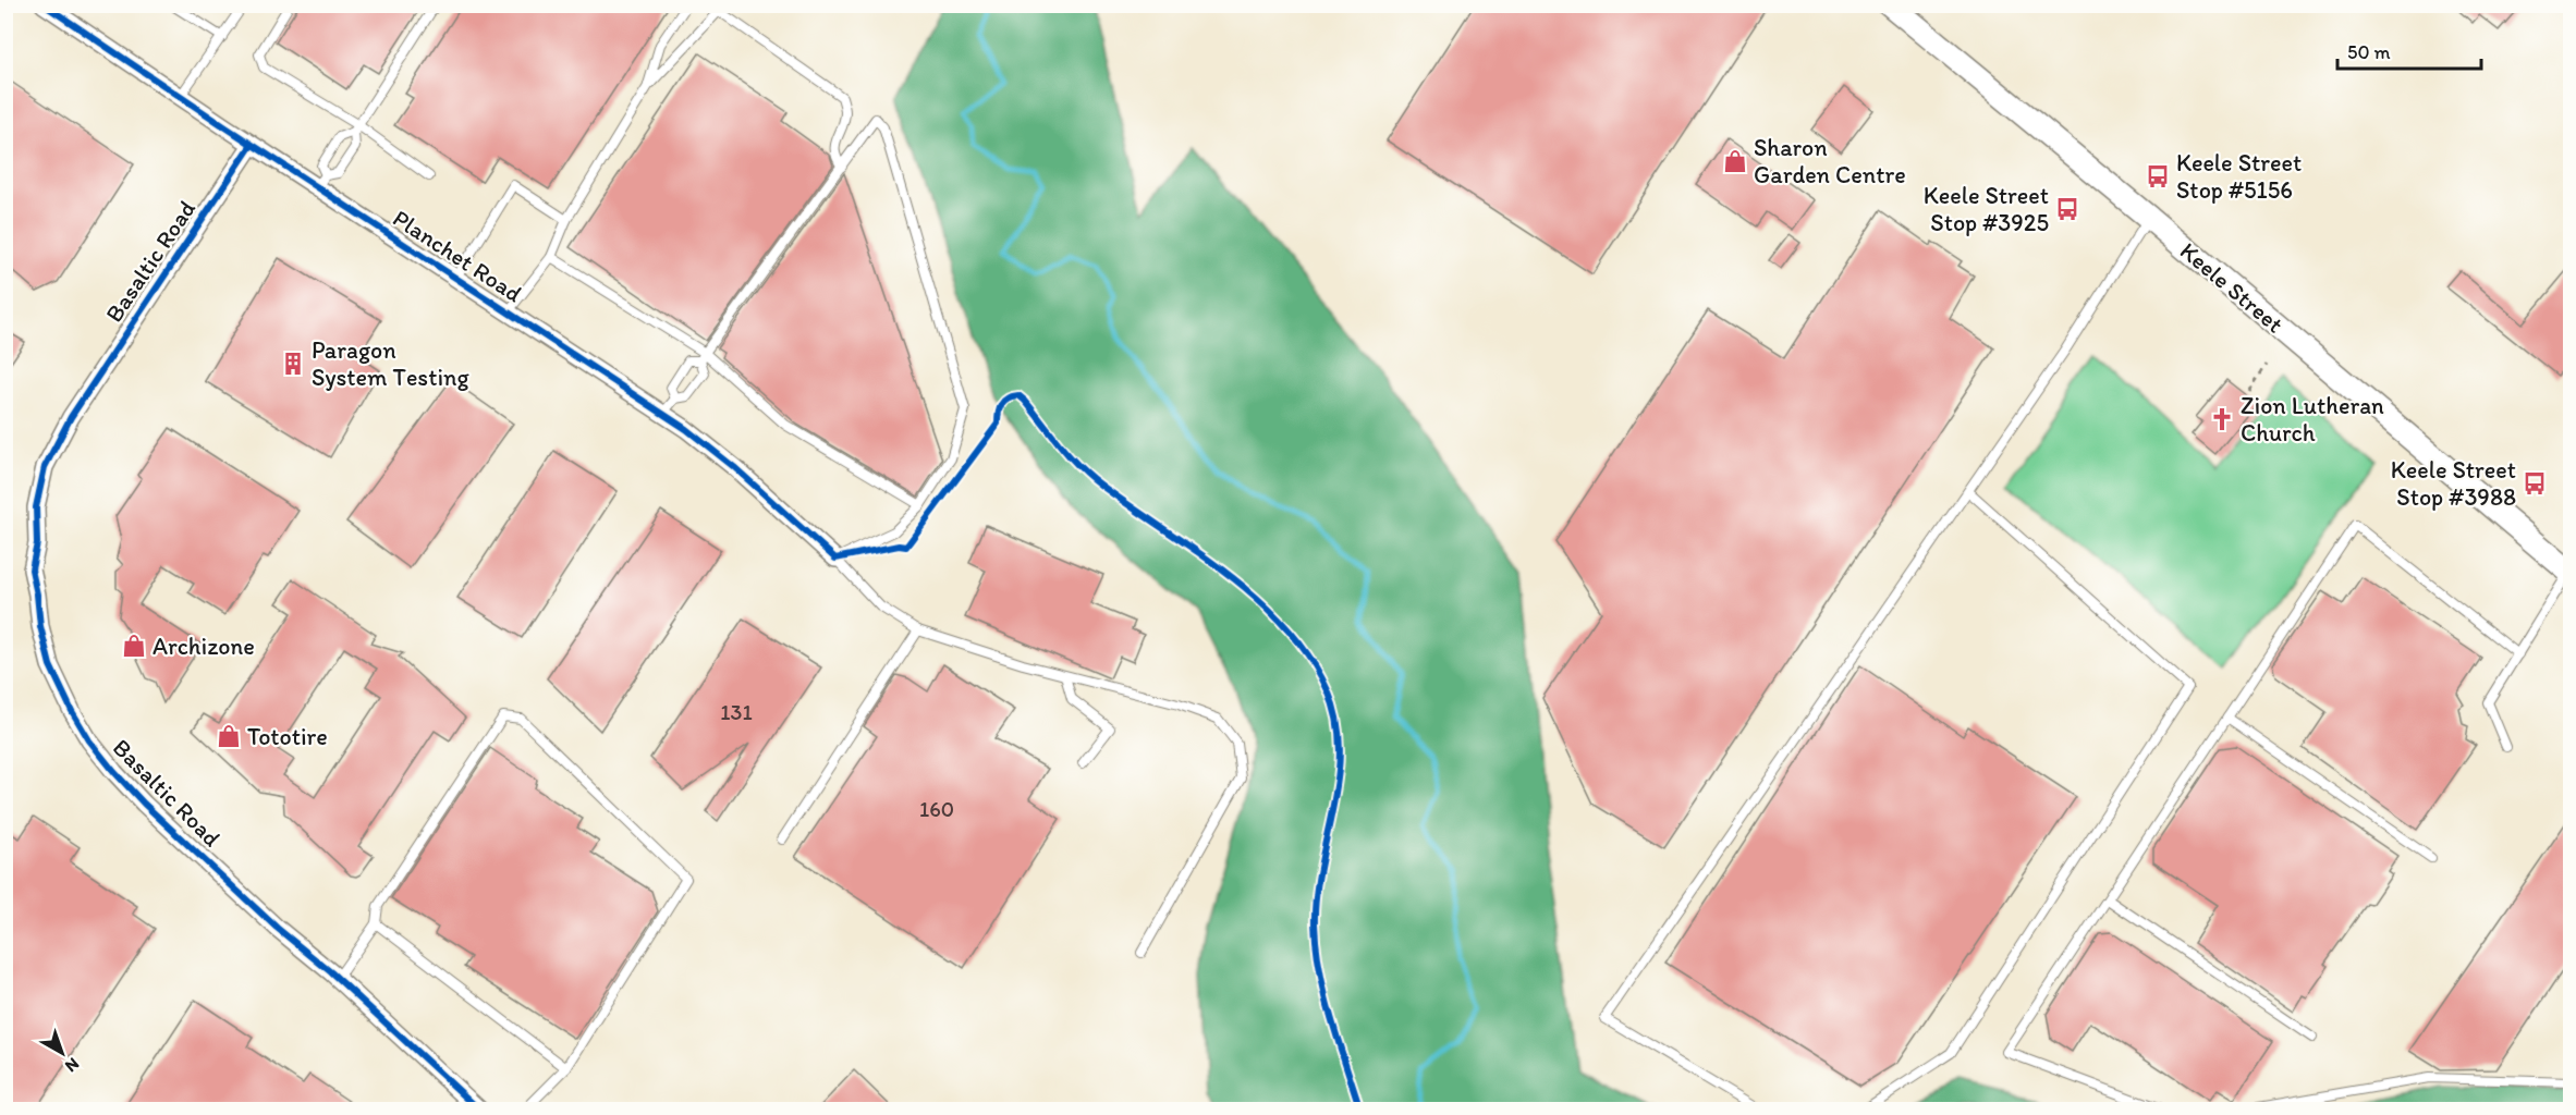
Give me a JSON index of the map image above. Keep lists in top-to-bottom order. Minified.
{"streets":{"main road":["Keele Street"],"street":["Planchet Road","Basaltic Road"]},"crossings":[["Planchet Road","Basaltic Road"]],"places":{"shop":["Sharon Garden Centre","Archizone","Tototire"],"bus stop":["Keele Street Stop #5156","Keele Street Stop #3925","Keele Street Stop #3988"],"building":["Paragon System Testing"],"church":["Zion Lutheran Church"]},"house_numbers":["131","160"],"scale_bar":"50 m","north":"bottom right"}
